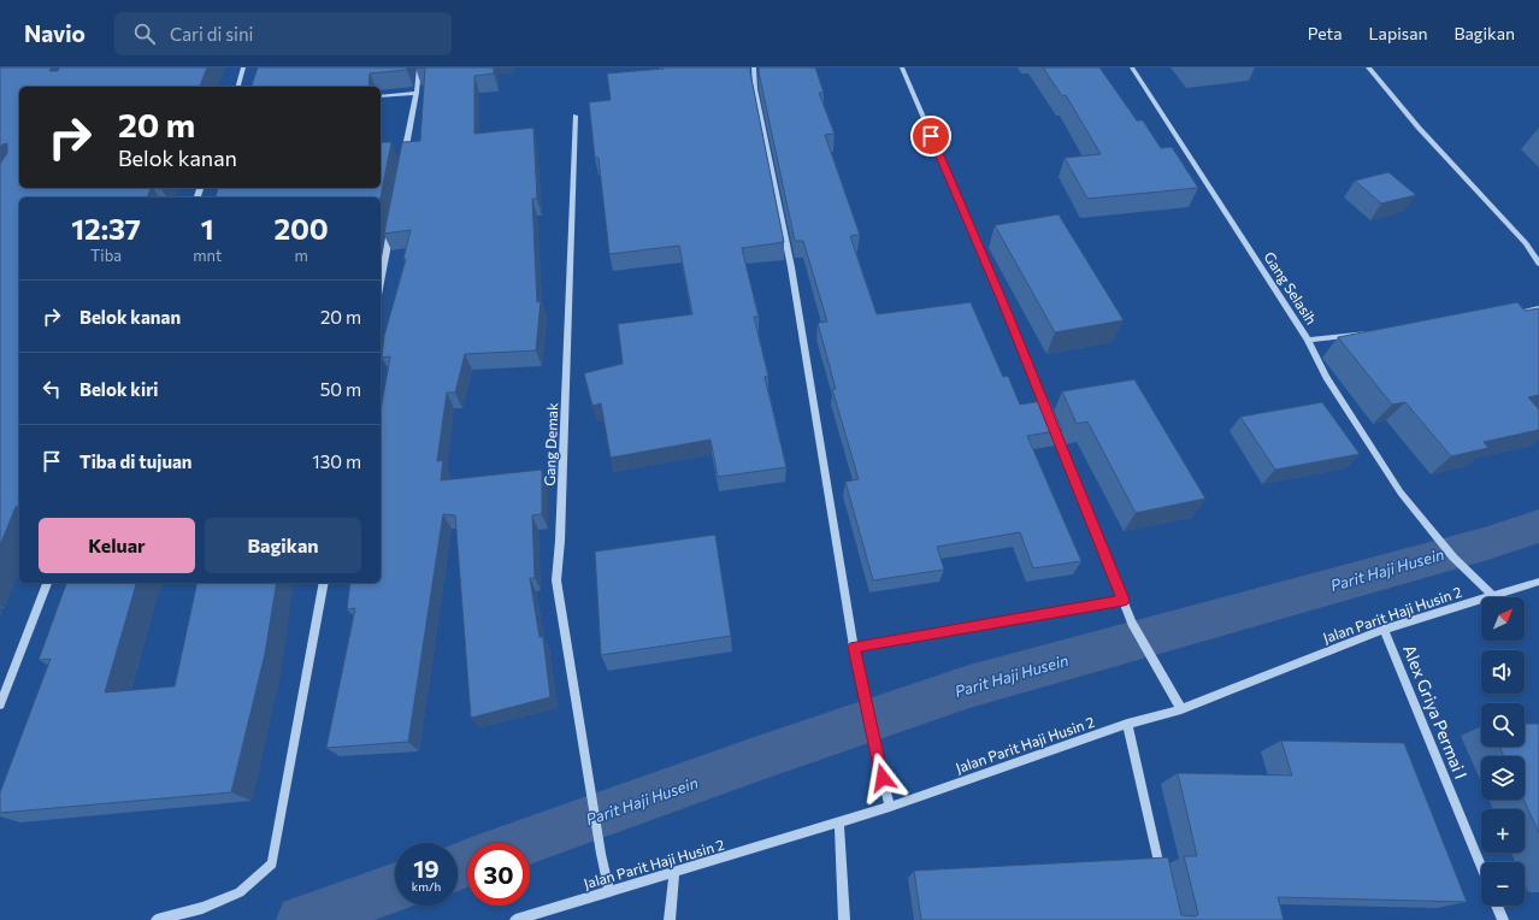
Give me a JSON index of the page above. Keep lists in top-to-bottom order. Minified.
{"streets":{"street":["Gang Selasih","Gang Demak","Jalan Parit Haji Husin 2","Alex Griya Permai I"]},"crossings":[["Gang Selasih","Jalan Parit Haji Husin 2"],["Gang Demak","Jalan Parit Haji Husin 2"],["Jalan Parit Haji Husin 2","Alex Griya Permai I"]],"water":["Parit Haji Husein"],"north":"top right","page":{"header":"Navio","search":"Cari di sini","nav":["Peta","Lapisan","Bagikan"],"turn":["20 m","Belok kanan"],"eta":["12:37","Tiba","1","mnt","200","m"],"list":[{"name":"Belok kanan","value":"20 m"},{"name":"Belok kiri","value":"50 m"},{"name":"Tiba di tujuan","value":"130 m"}],"buttons":["Keluar","Bagikan"],"map_buttons":["+","−"],"speed":"19 km/h","limit":"30"}}
